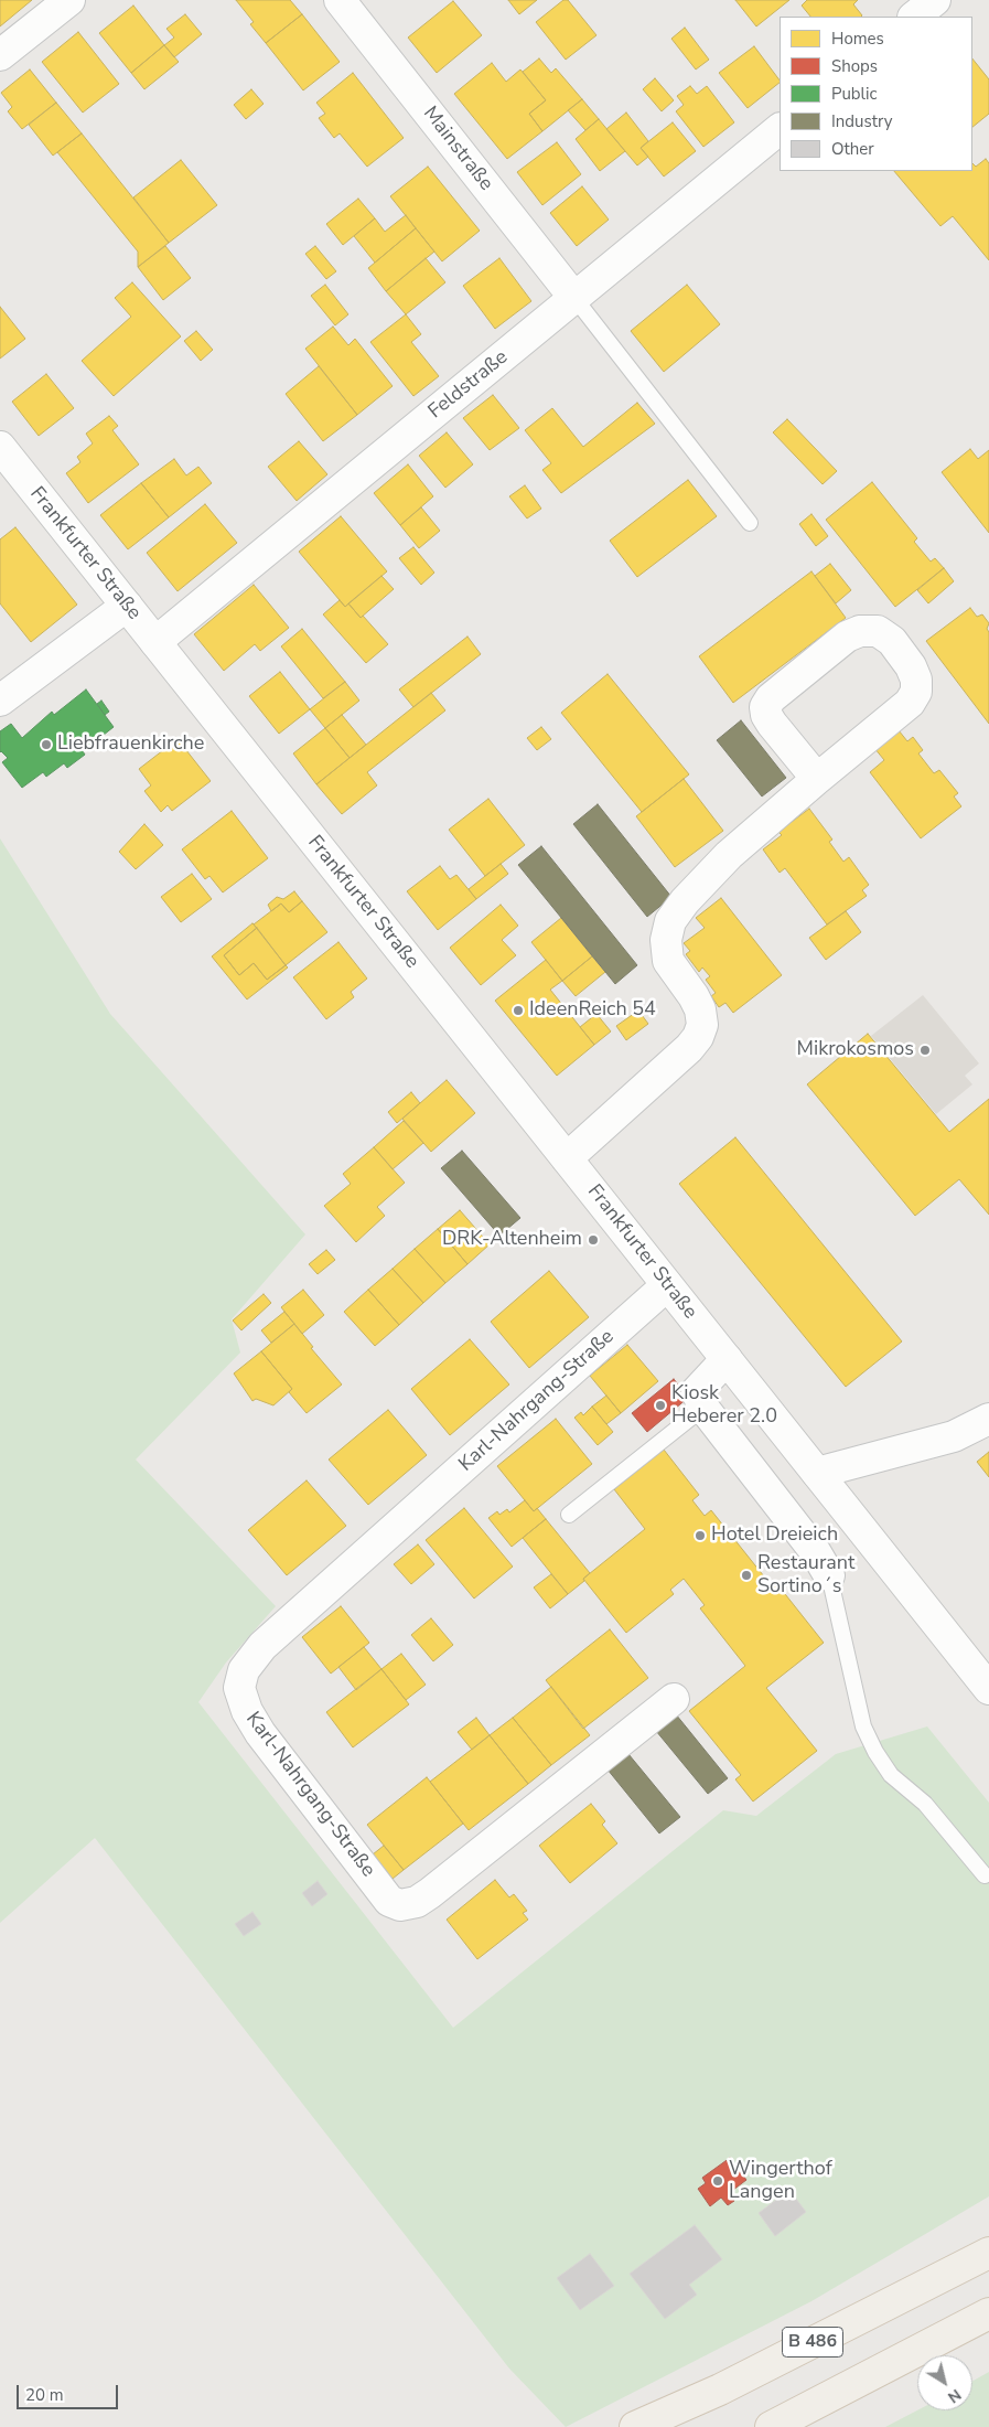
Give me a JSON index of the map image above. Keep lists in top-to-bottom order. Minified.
{"streets":{"main road":["B 486"],"street":["Mainstraße","Feldstraße","Frankfurter Straße","Karl-Nahrgang-Straße"]},"crossings":[["Mainstraße","Feldstraße"],["Feldstraße","Frankfurter Straße"],["Frankfurter Straße","Karl-Nahrgang-Straße"]],"places":["Liebfrauenkirche","IdeenReich 54","Mikrokosmos","DRK-Altenheim","Kiosk Heberer 2.0","Hotel Dreieich","Restaurant Sortino´s","Wingerthof Langen"],"legend":["Homes","Shops","Public","Industry","Other"],"scale_bar":"20 m","north":"bottom right"}
